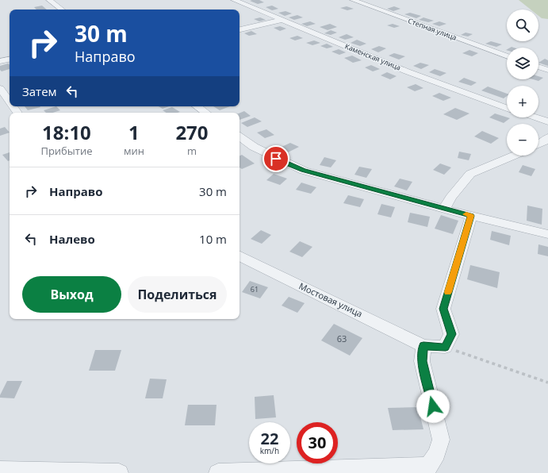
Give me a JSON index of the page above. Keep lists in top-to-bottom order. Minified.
{"streets":{"street":["Степная улица","Каменская улица","Мостовая улица"]},"house_numbers":["61","63"],"page":{"map_buttons":["+","−"],"turn":["30 m","Направо"],"then":"Затем","eta":["18:10","Прибытие","1","мин","270","m"],"list":[{"name":"Направо","value":"30 m"},{"name":"Налево","value":"10 m"}],"buttons":["Выход","Поделиться"],"speed":"22 km/h","limit":"30"}}
